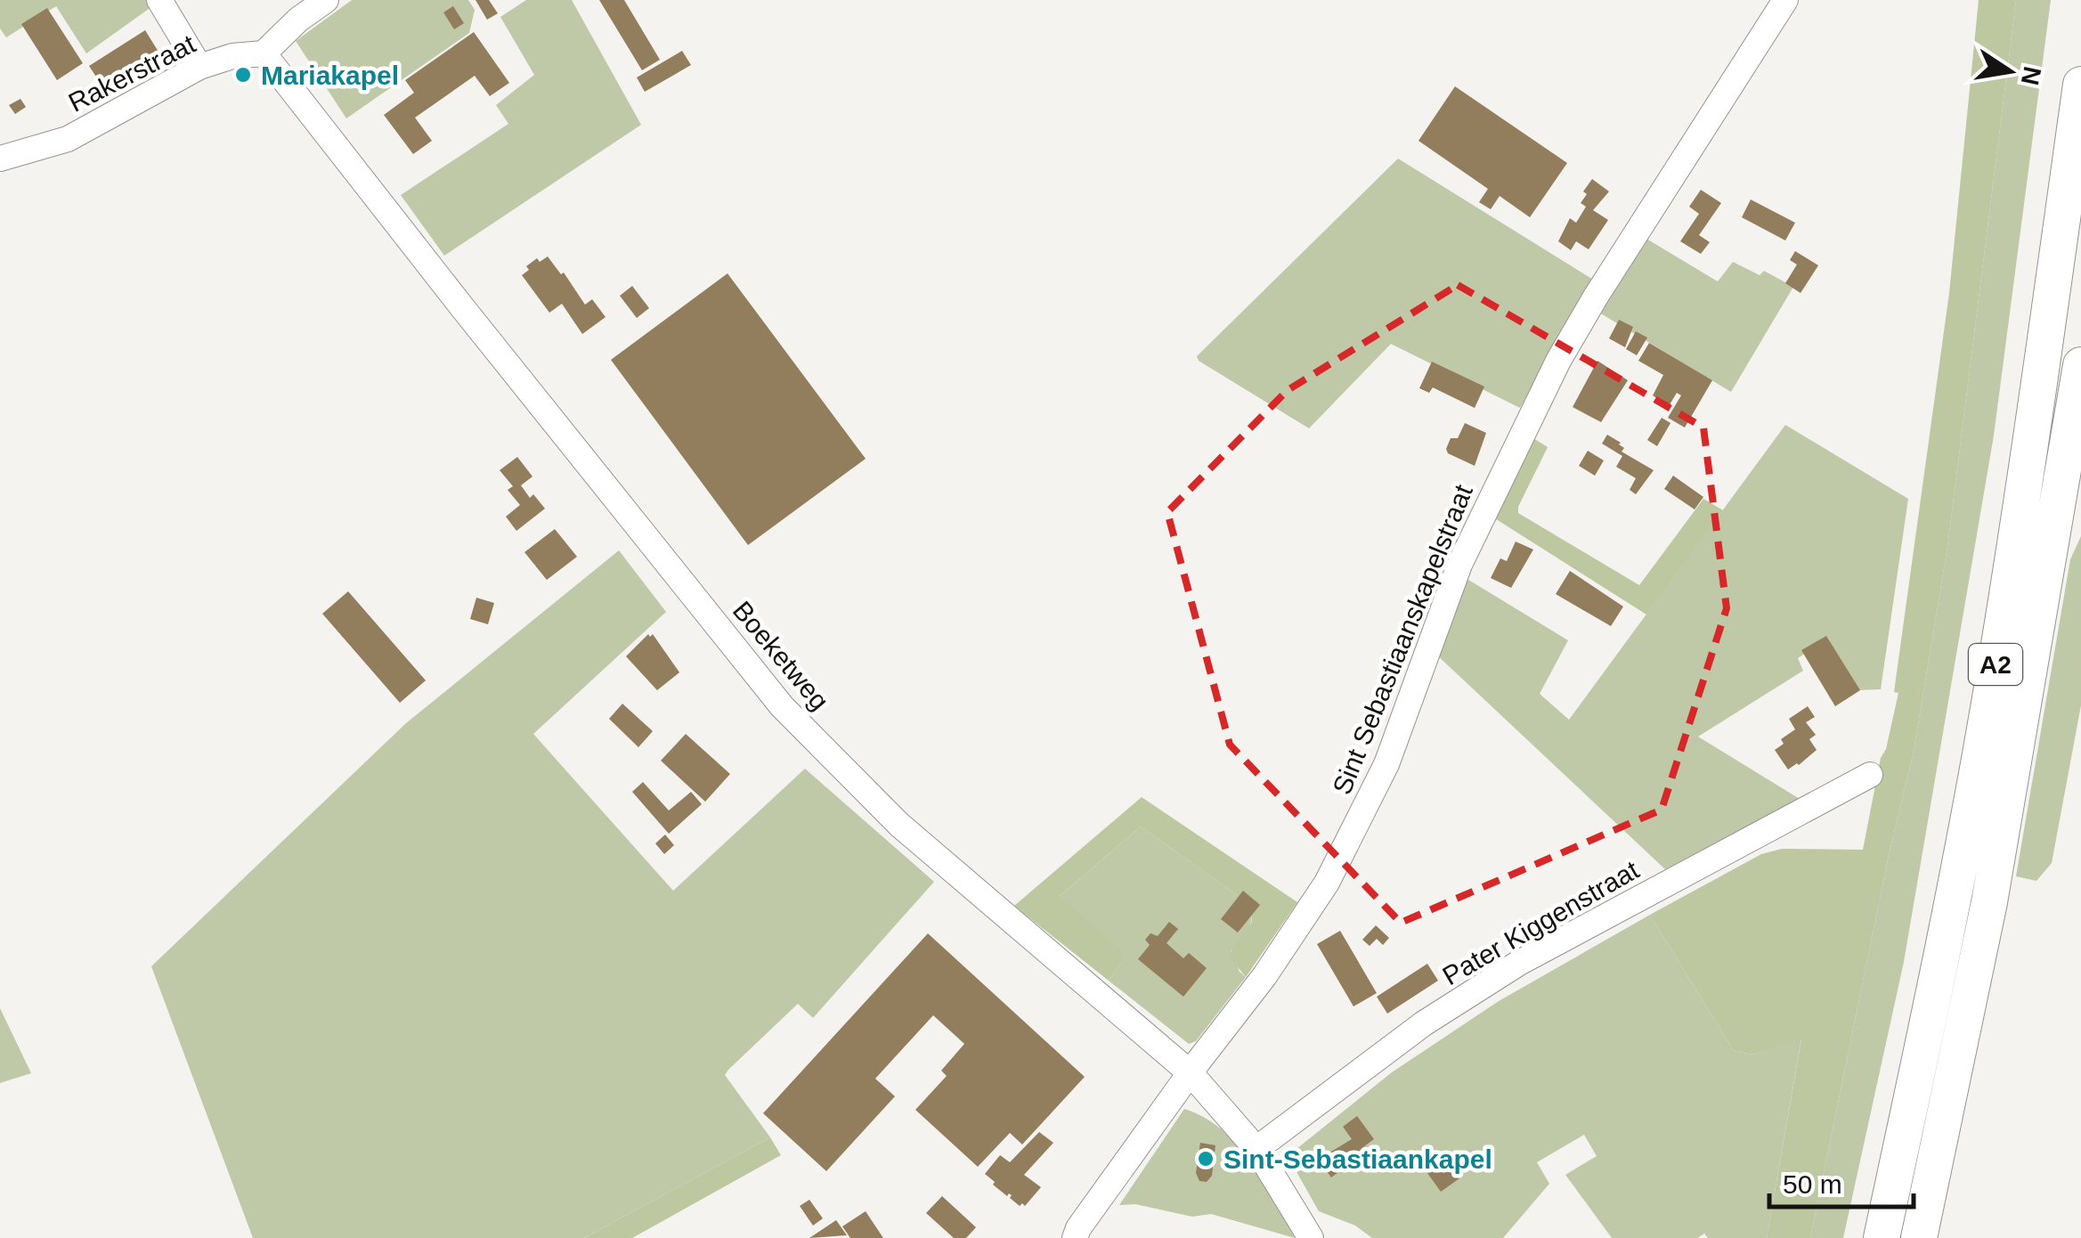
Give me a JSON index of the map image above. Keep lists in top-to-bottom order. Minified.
{"streets":{"highway":["A2"],"street":["Rakerstraat","Sint Sebastiaanskapelstraat","Boeketweg","Pater Kiggenstraat"]},"crossings":[["Rakerstraat","Boeketweg"],["Sint Sebastiaanskapelstraat","Boeketweg"],["Boeketweg","Pater Kiggenstraat"]],"places":["Mariakapel","Sint-Sebastiaankapel"],"scale_bar":"50 m","north":"right"}
